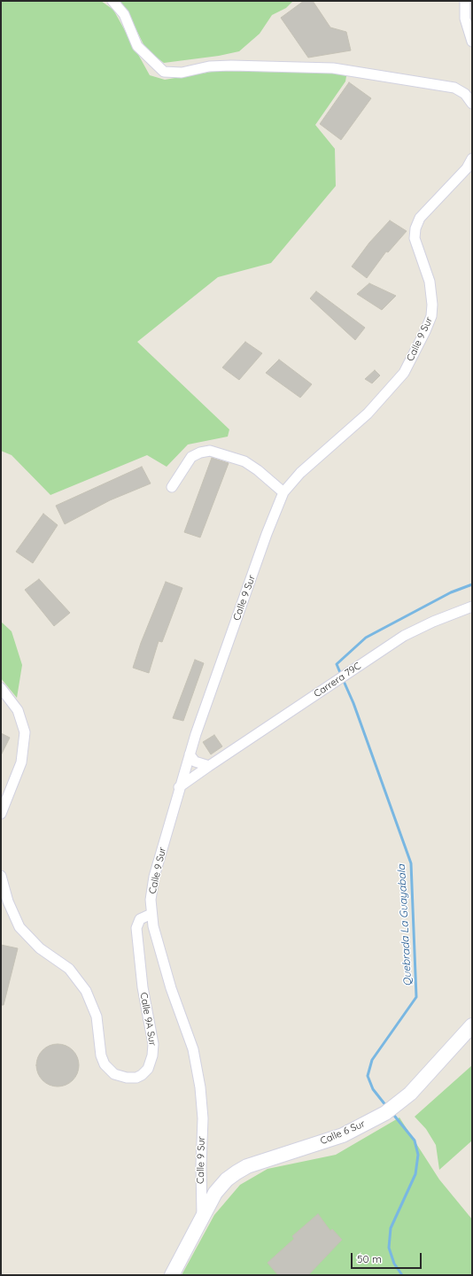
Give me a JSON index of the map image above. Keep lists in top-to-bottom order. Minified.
{"streets":{"main road":["Calle 9 Sur","Calle 6 Sur"],"street":["Carrera 79C","Calle 9A Sur"]},"crossings":[["Calle 9 Sur","Carrera 79C"],["Calle 9 Sur","Calle 9A Sur"],["Calle 9 Sur","Calle 6 Sur"]],"water":["Quebrada La Guayabala"],"scale_bar":"50 m"}
